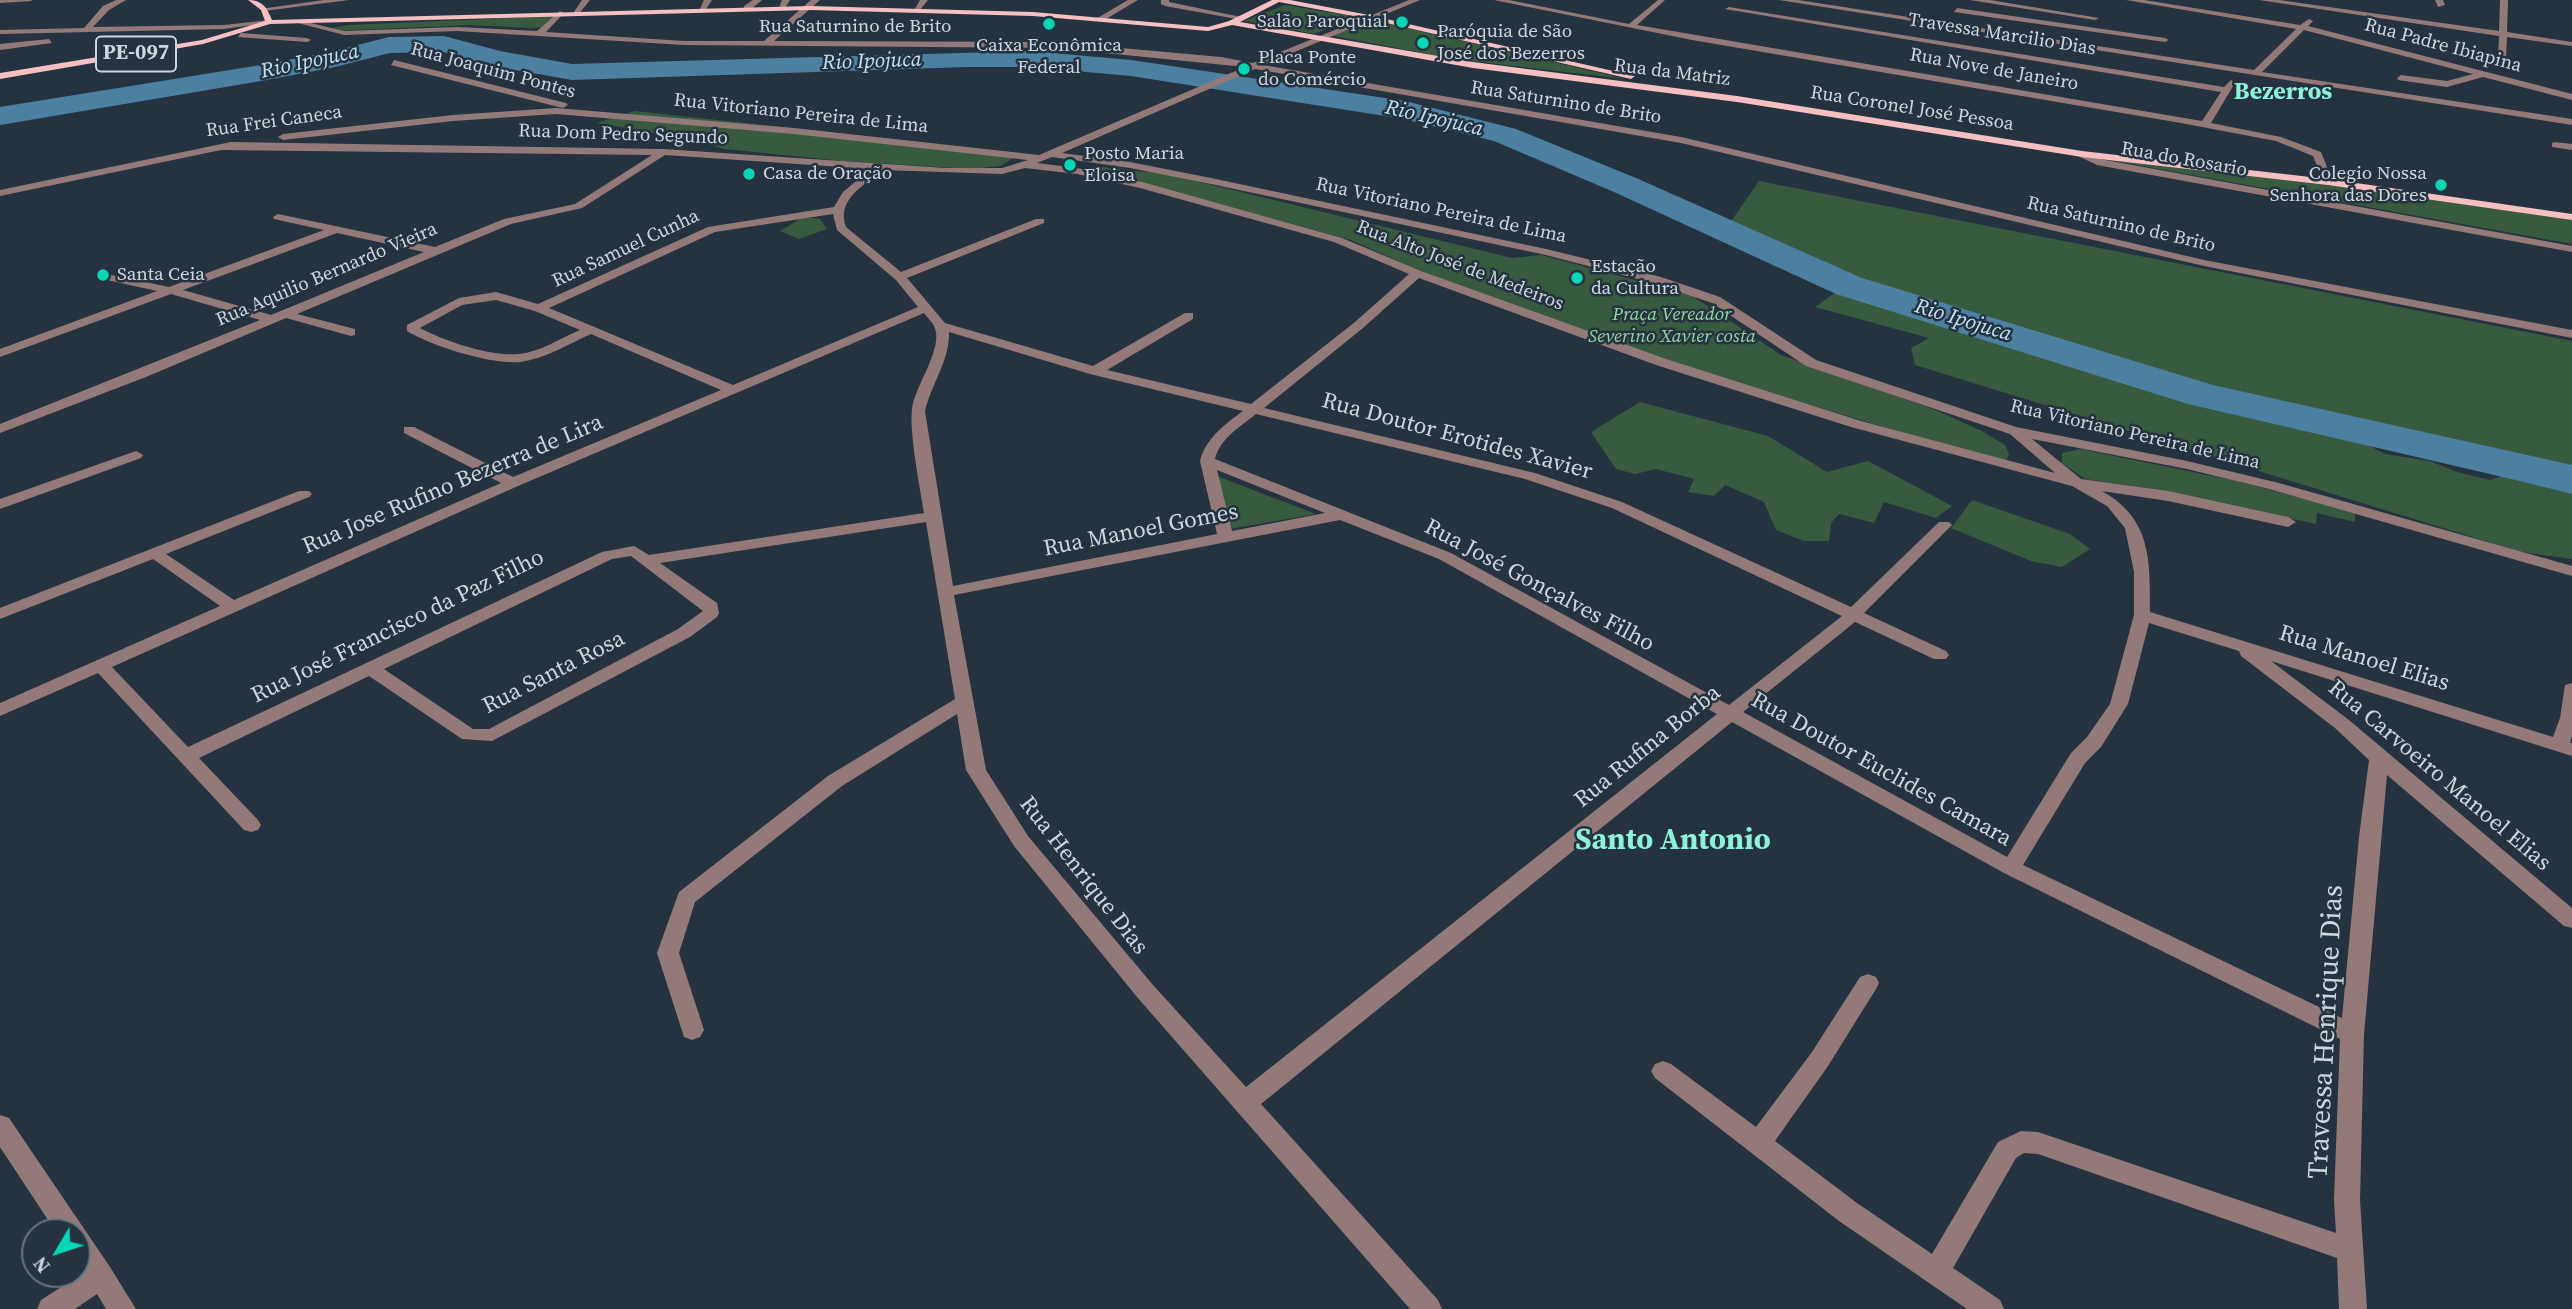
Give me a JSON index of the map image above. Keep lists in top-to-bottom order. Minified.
{"streets":{"main road":["PE-097","Rua da Matriz","Rua Coronel José Pessoa"],"street":["Rua Saturnino de Brito","Travessa Marcilio Dias","Rua Padre Ibiapina","Rua Nove de Janeiro","Rua Joaquim Pontes","Rua Vitoriano Pereira de Lima","Rua Frei Caneca","Rua Dom Pedro Segundo","Rua do Rosario","Rua Samuel Cunha","Rua Alto José de Medeiros","Rua Aquilio Bernardo Vieira","Rua Doutor Erotides Xavier","Rua Jose Rufino Bezerra de Lira","Rua Manoel Gomes","Rua José Gonçalves Filho","Rua José Francisco da Paz Filho","Rua Manoel Elias","Rua Santa Rosa","Rua Rufina Borba","Rua Doutor Euclides Camara","Rua Carvoeiro Manoel Elias","Rua Henrique Dias","Travessa Henrique Dias"]},"crossings":[["Rua Nove de Janeiro","Rua Coronel José Pessoa"],["Rua Joaquim Pontes","Rua Vitoriano Pereira de Lima"],["Rua da Matriz","Rua Coronel José Pessoa"],["Rua Coronel José Pessoa","Rua do Rosario"],["Rua Vitoriano Pereira de Lima","Rua Frei Caneca"],["Rua Frei Caneca","Rua Dom Pedro Segundo"],["Rua Dom Pedro Segundo","Rua Alto José de Medeiros"],["Rua Dom Pedro Segundo","Rua Aquilio Bernardo Vieira"],["Rua Doutor Erotides Xavier","Rua Rufina Borba"],["Rua Doutor Erotides Xavier","Rua Henrique Dias"],["Rua Manoel Gomes","Rua José Gonçalves Filho"],["Rua Manoel Gomes","Rua Henrique Dias"],["Rua José Gonçalves Filho","Rua Rufina Borba"],["Rua José Gonçalves Filho","Rua Doutor Euclides Camara"],["Rua José Francisco da Paz Filho","Rua Santa Rosa"],["Rua José Francisco da Paz Filho","Rua Henrique Dias"],["Rua Manoel Elias","Rua Carvoeiro Manoel Elias"],["Rua Rufina Borba","Rua Doutor Euclides Camara"],["Rua Rufina Borba","Rua Henrique Dias"],["Rua Doutor Euclides Camara","Travessa Henrique Dias"],["Rua Carvoeiro Manoel Elias","Travessa Henrique Dias"]],"districts":["Bezerros","Santo Antonio"],"water":["Rio Ipojuca"],"parks":["Praça Vereador Severino Xavier costa"],"places":["Salão Paroquial","Caixa Econômica Federal","Paróquia de São José dos Bezerros","Placa Ponte do Comércio","Posto Maria Eloisa","Casa de Oração","Colegio Nossa Senhora das Dores","Santa Ceia","Estação da Cultura"],"north":"bottom left"}
